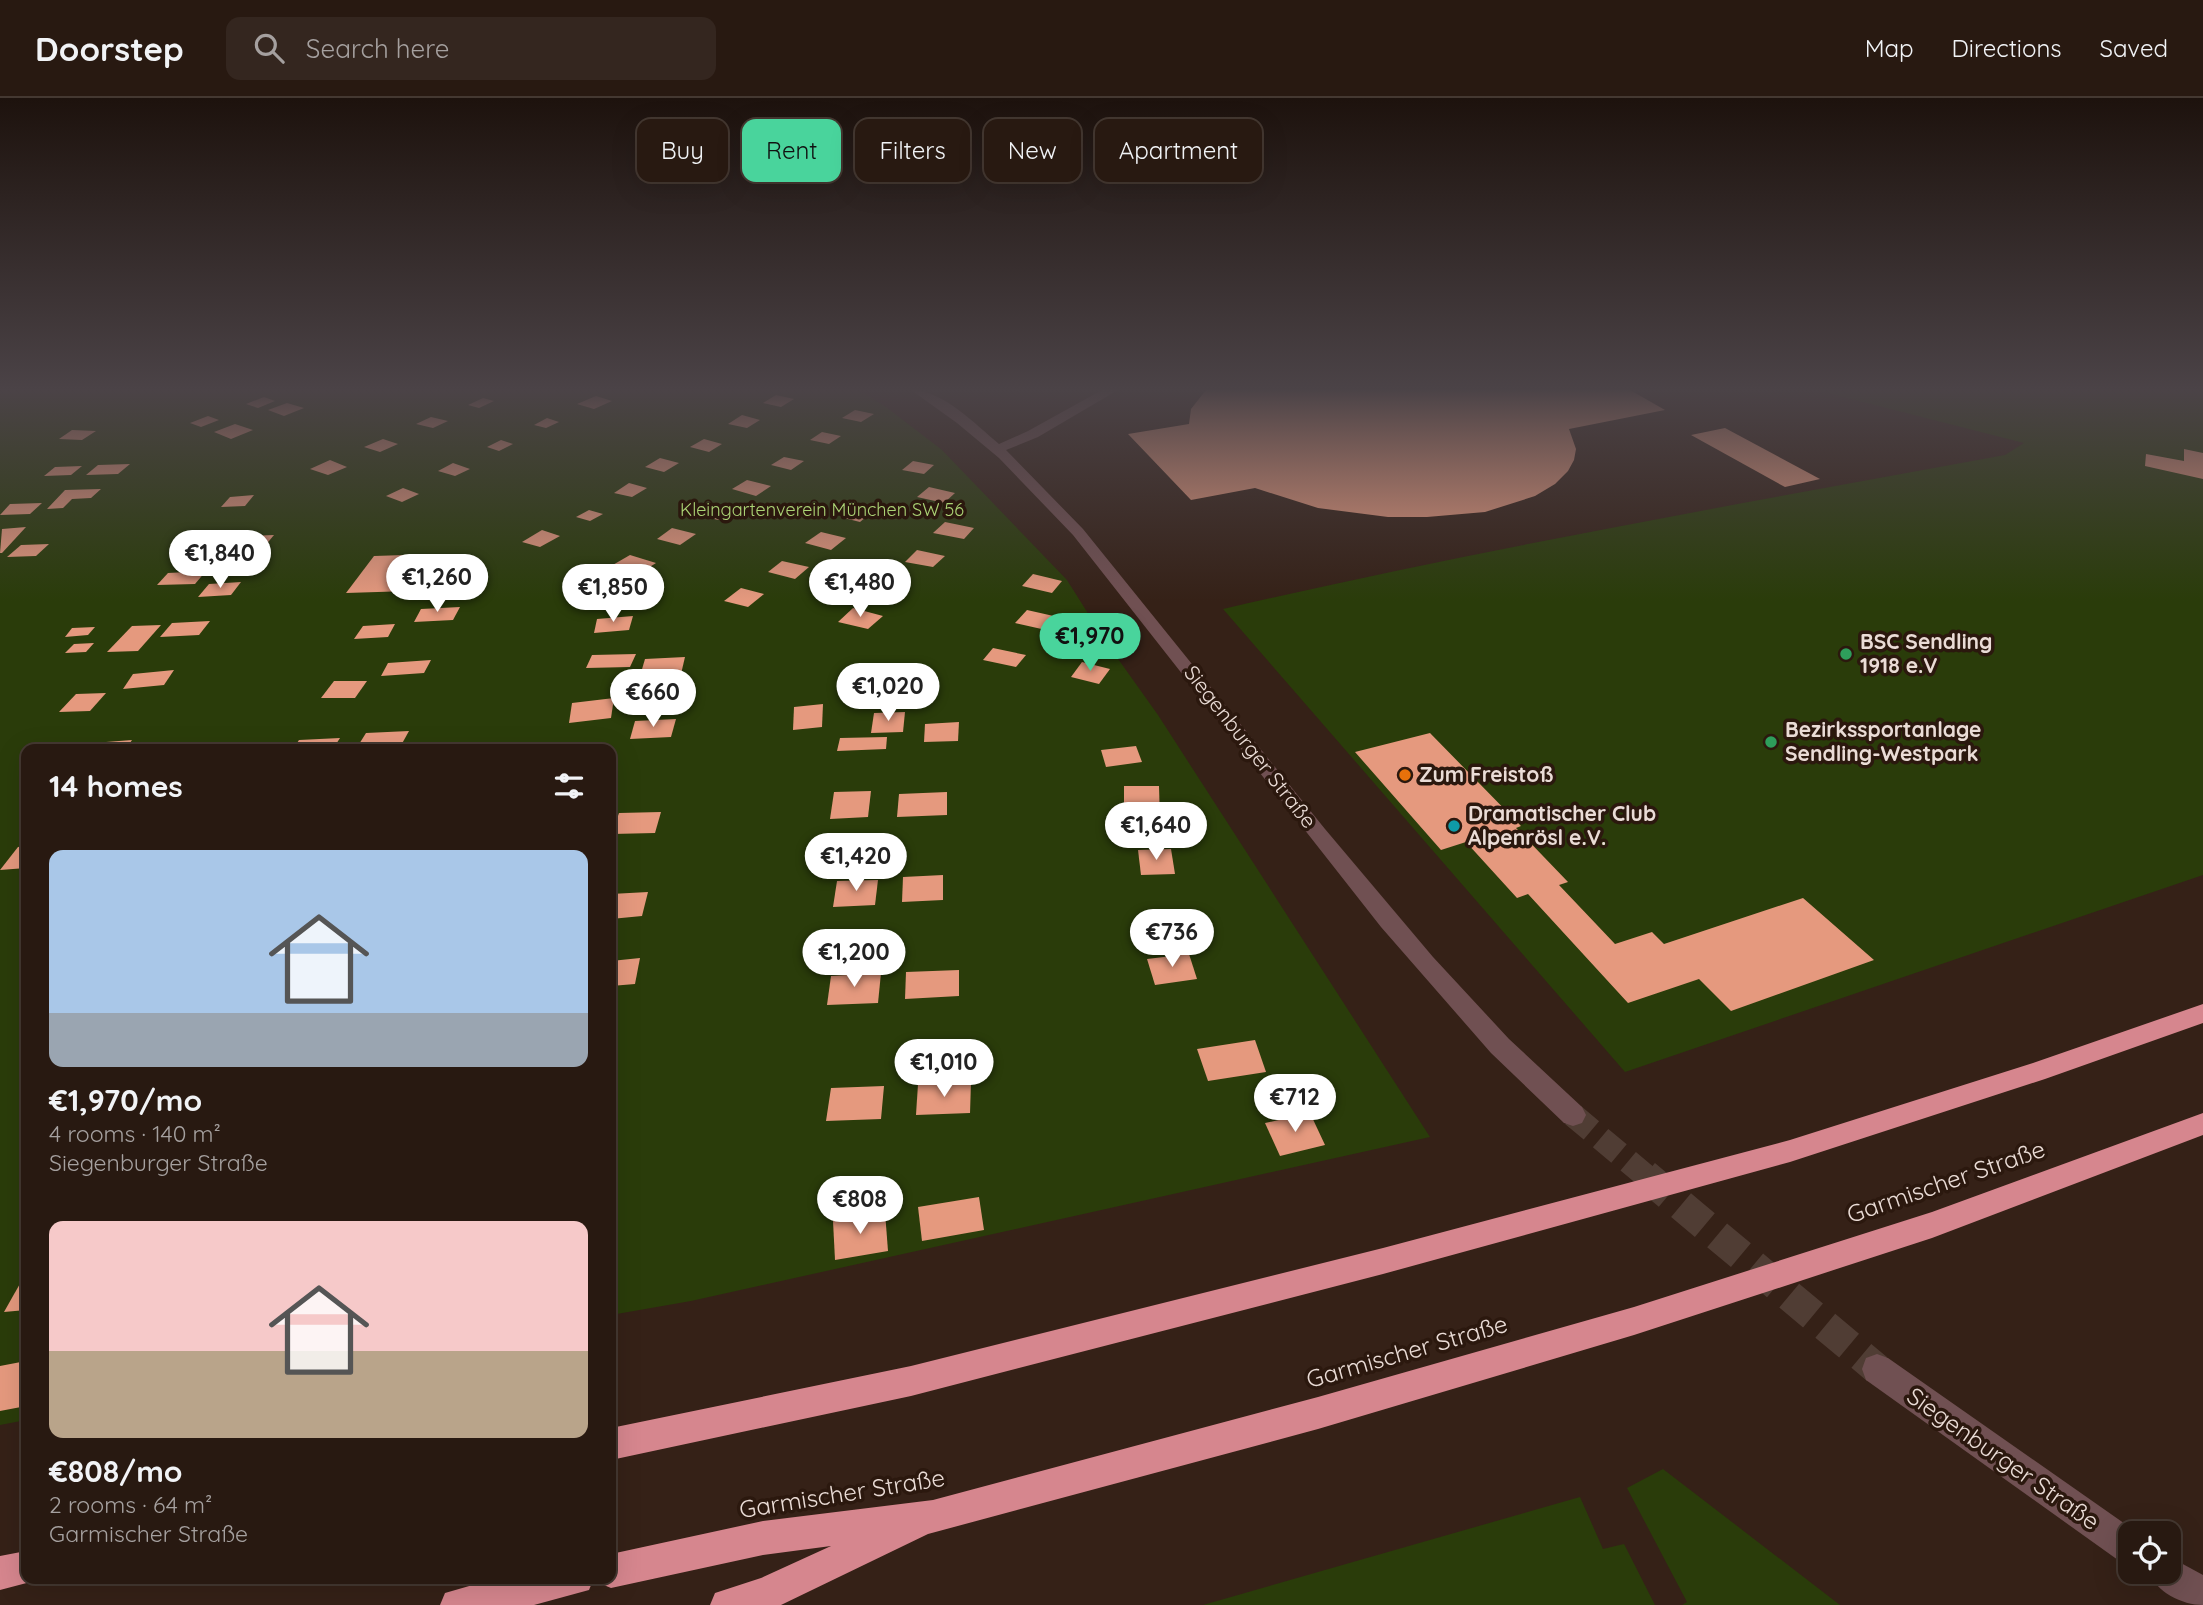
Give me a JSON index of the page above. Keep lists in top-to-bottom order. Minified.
{"streets":{"highway":["Garmischer Straße"],"street":["Siegenburger Straße"]},"parks":["Kleingartenverein München SW 56"],"places":["BSC Sendling 1918 e.V","Bezirkssportanlage Sendling-Westpark","Zum Freistoß","Dramatischer Club Alpenrösl e.V."],"page":{"header":"Doorstep","search":"Search here","nav":["Map","Directions","Saved"],"chip":["Buy","Rent","Filters","New","Apartment"],"price":["€1,840","€1,260","€1,480","€1,850","€1,970","€1,020","€660","€1,640","€1,420","€736","€1,200","€1,010","€712","€808"],"heading":"14 homes","list":[{"name":"€1,970/mo","note":"4 rooms · 140 m² · Siegenburger Straße"},{"name":"€808/mo","note":"2 rooms · 64 m² · Garmischer Straße"}]}}
